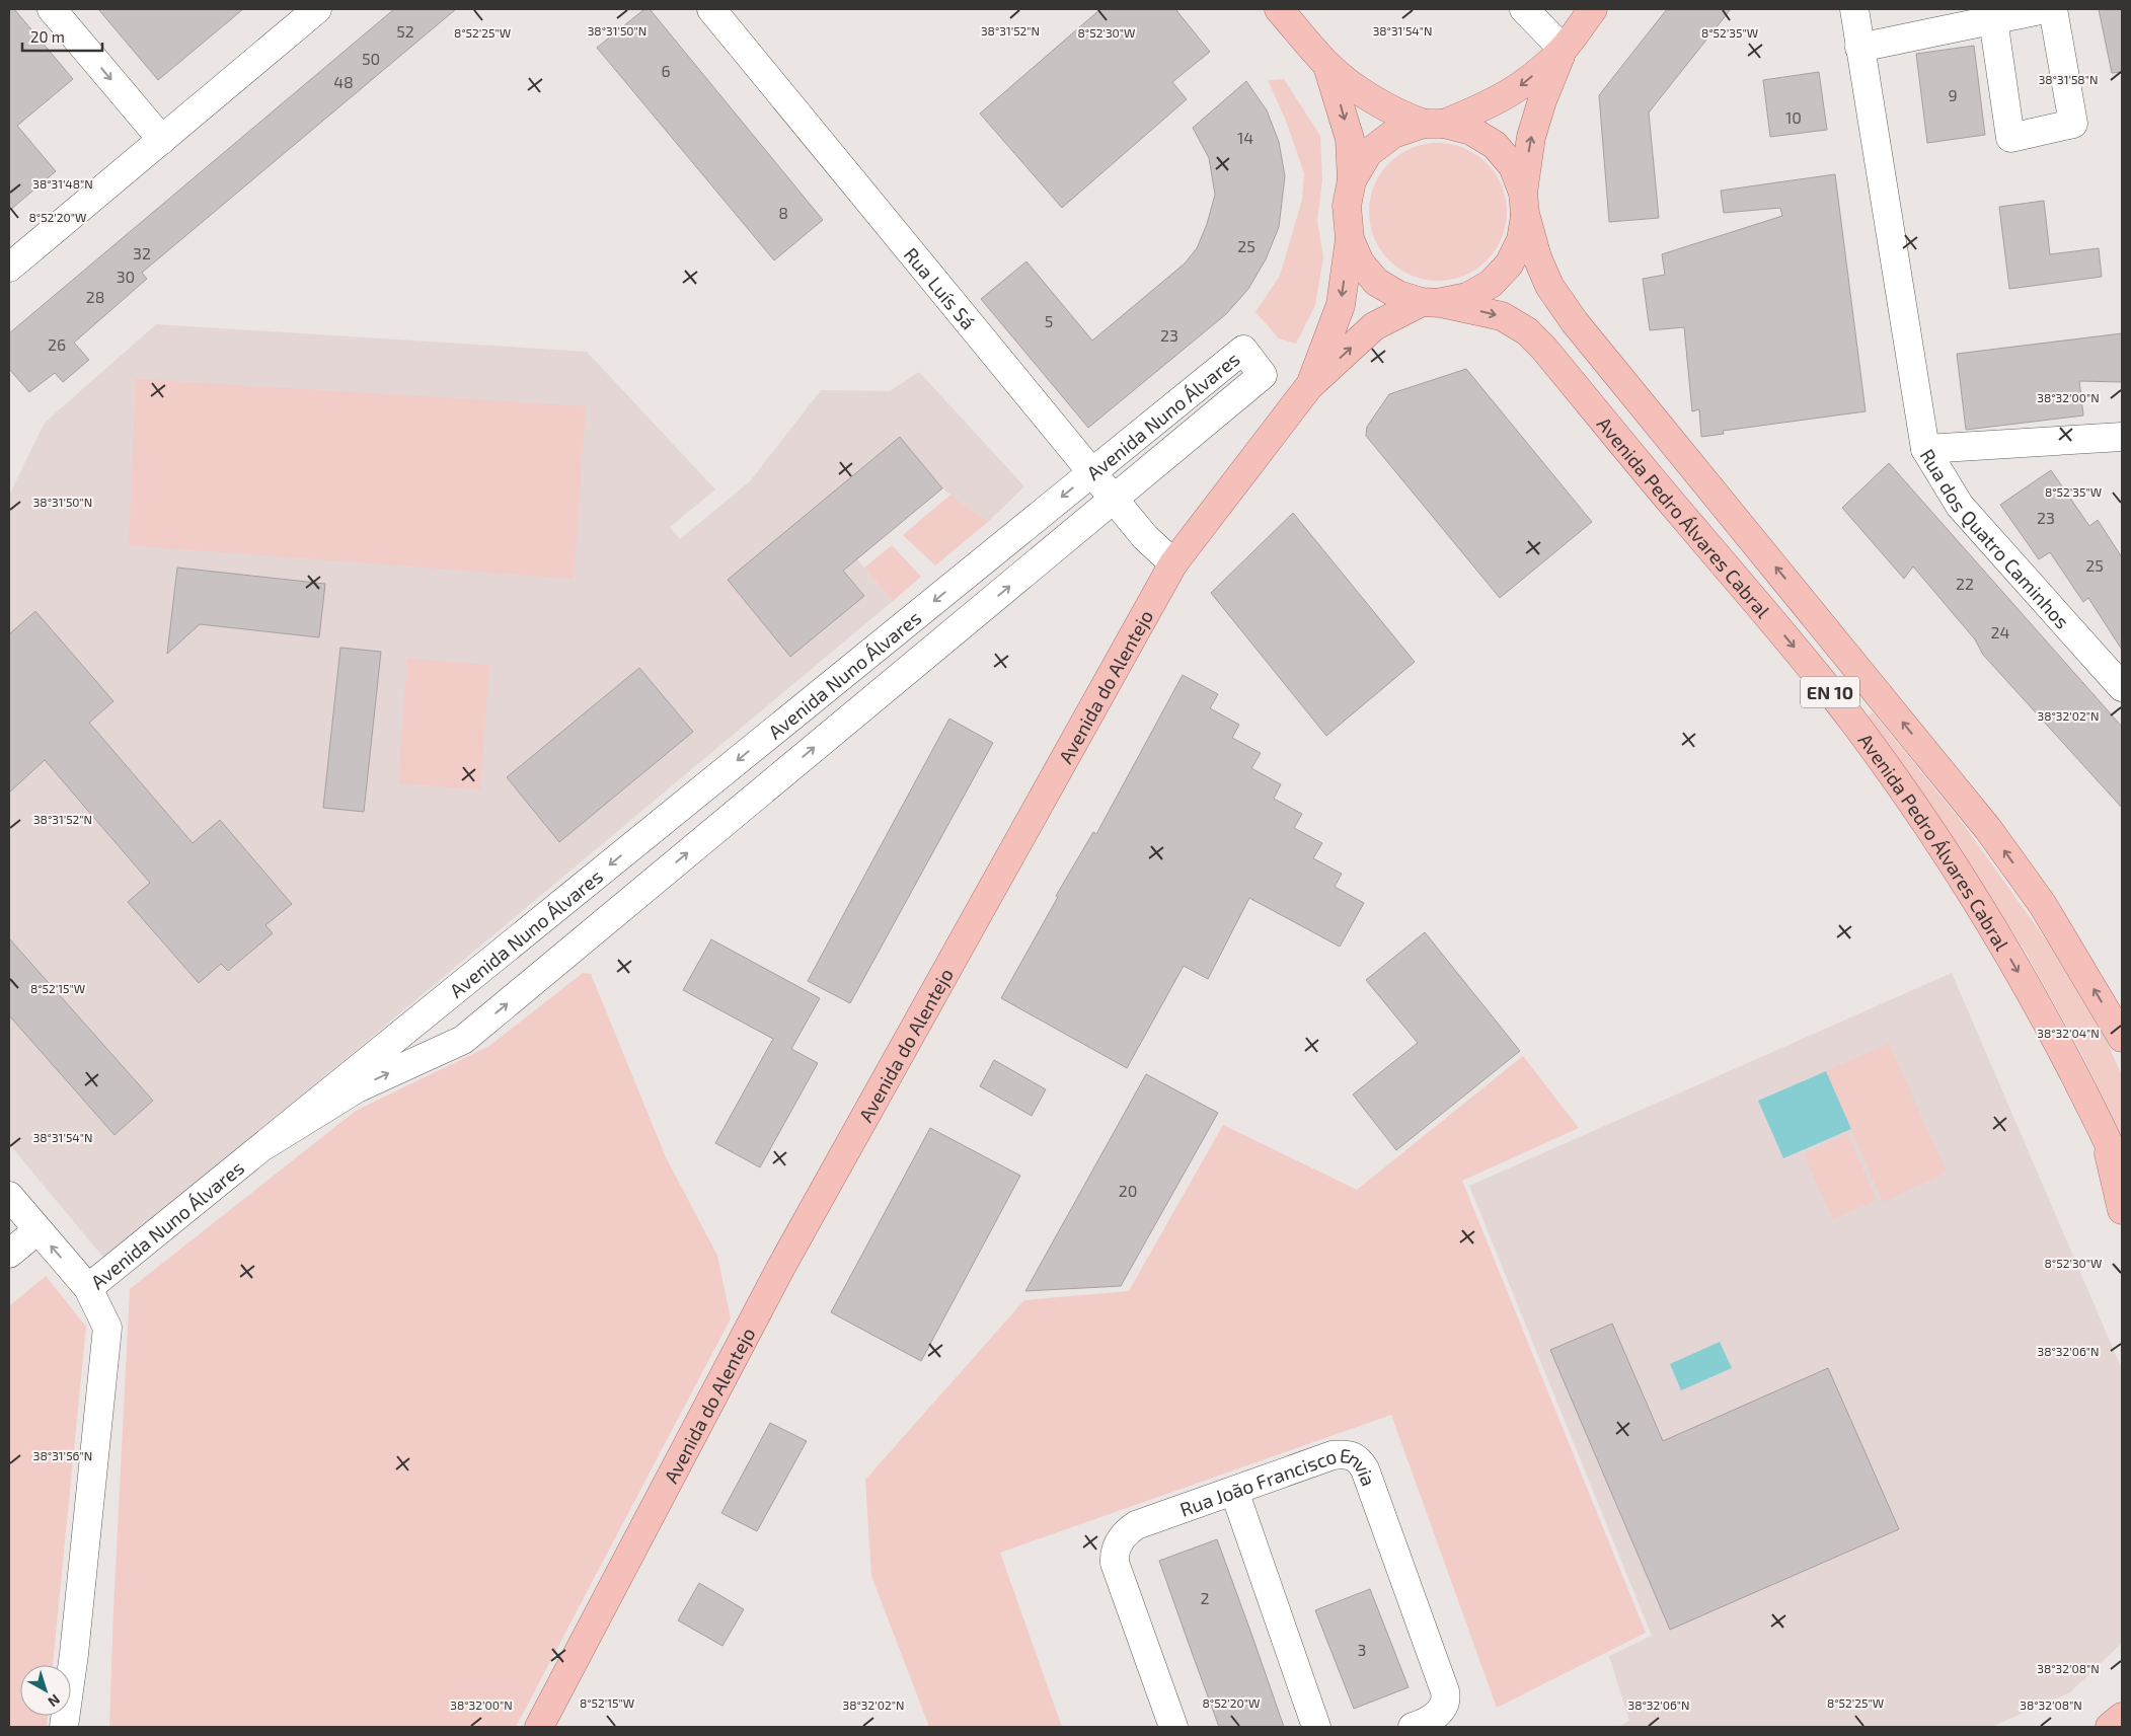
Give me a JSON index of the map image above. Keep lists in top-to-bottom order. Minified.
{"streets":{"main road":["Avenida Pedro Álvares Cabral","Avenida do Alentejo","EN 10"],"street":["Rua Luís Sá","Avenida Nuno Álvares","Rua dos Quatro Caminhos","Rua João Francisco Envia"]},"crossings":[["Rua Luís Sá","Avenida Nuno Álvares"],["Rua Luís Sá","Avenida do Alentejo"],["Avenida Pedro Álvares Cabral","Avenida do Alentejo"]],"house_numbers":["52","50","6","48","9","10","14","8","25","32","30","28","5","23","26","23","25","22","24","20","2","3"],"scale_bar":"20 m","north":"bottom right","coordinates":["38°31'50\"N","38°31'52\"N","38°31'54\"N","8°52'25\"W","8°52'30\"W","8°52'35\"W","38°31'58\"N","38°31'48\"N","8°52'20\"W","38°32'00\"N","38°32'02\"N","8°52'15\"W","38°32'04\"N","38°32'06\"N","38°31'56\"N","38°32'08\"N"]}
